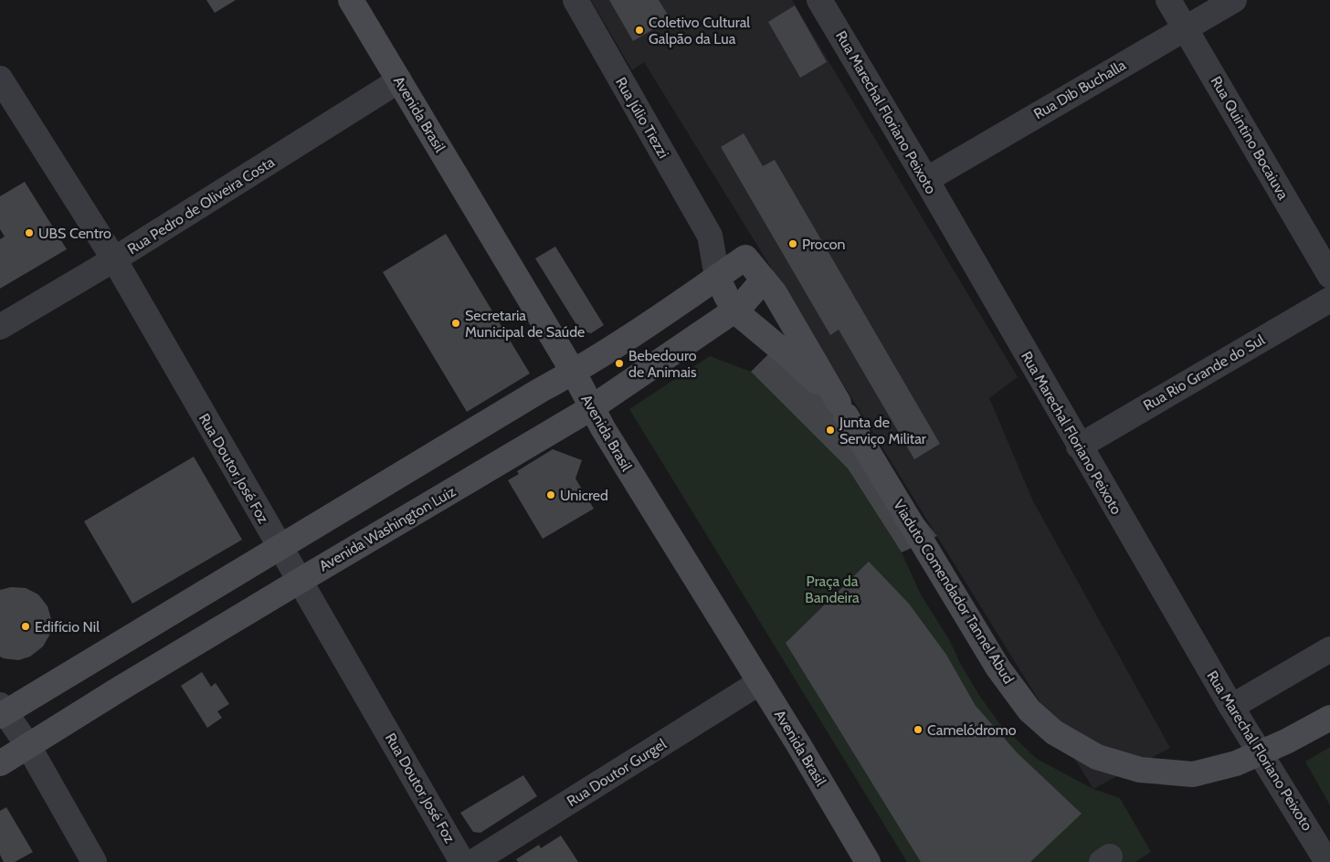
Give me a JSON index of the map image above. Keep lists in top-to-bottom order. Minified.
{"streets":{"main road":["Avenida Brasil","Rua Júlio Tiezzi","Avenida Washington Luiz","Viaduto Comendador Tannel Abud"],"street":["Rua Dib Buchalla","Rua Marechal Floriano Peixoto","Rua Quintino Bocaiuva","Rua Pedro de Oliveira Costa","Rua Rio Grande do Sul","Rua Doutor José Foz","Rua Doutor Gurgel"]},"crossings":[["Rua Dib Buchalla","Rua Marechal Floriano Peixoto"],["Rua Dib Buchalla","Rua Quintino Bocaiuva"],["Rua Marechal Floriano Peixoto","Rua Rio Grande do Sul"],["Avenida Brasil","Rua Pedro de Oliveira Costa"],["Avenida Brasil","Avenida Washington Luiz"],["Avenida Brasil","Rua Doutor Gurgel"],["Rua Júlio Tiezzi","Avenida Washington Luiz"],["Rua Júlio Tiezzi","Viaduto Comendador Tannel Abud"],["Rua Pedro de Oliveira Costa","Rua Doutor José Foz"],["Rua Doutor José Foz","Avenida Washington Luiz"],["Avenida Washington Luiz","Viaduto Comendador Tannel Abud"]],"parks":["Praça da Bandeira"],"places":["Coletivo Cultural Galpão da Lua","UBS Centro","Procon","Secretaria Municipal de Saúde","Bebedouro de Animais","Junta de Serviço Militar","Unicred","Edifício Nil","Camelódromo"]}
